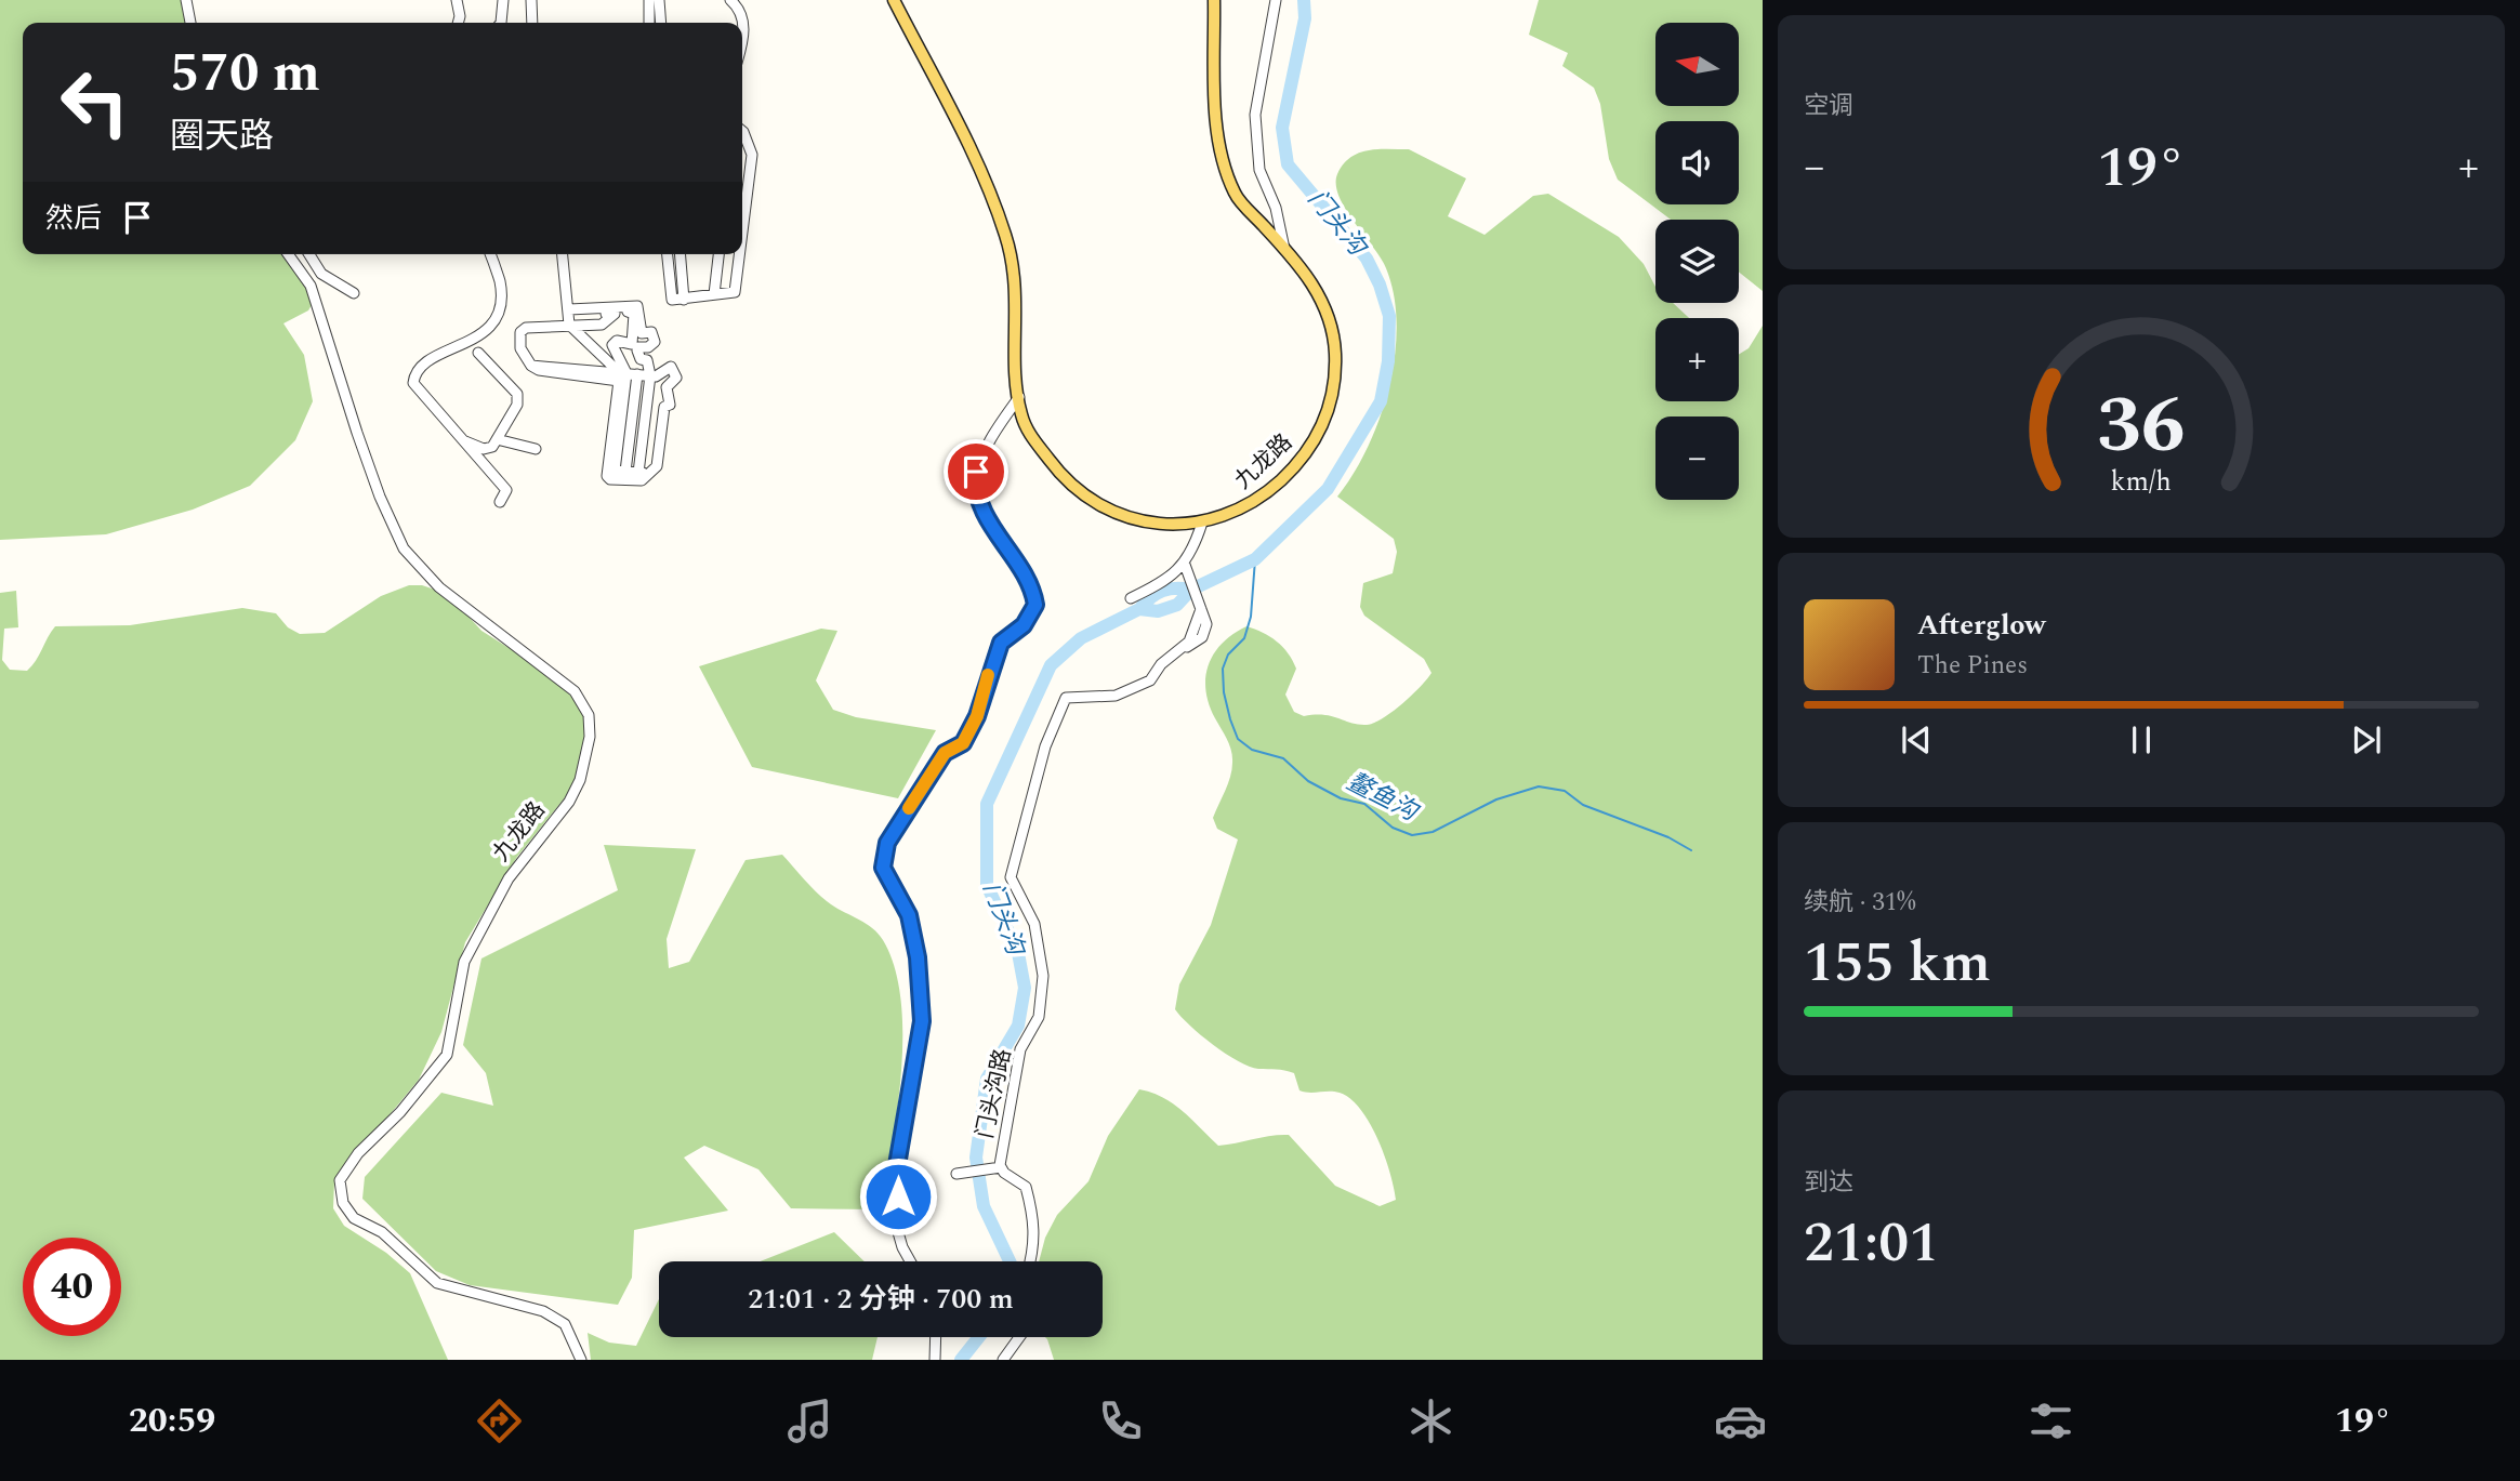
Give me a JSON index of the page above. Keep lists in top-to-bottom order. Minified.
{"streets":{"main road":["九龙路"],"street":["门头沟路"]},"water":["门头沟","鳌鱼沟"],"north":"left","page":{"tile":["空调",["续航 · 31%","155 km"],["到达","21:01"]],"map_buttons":["+","−"],"turn":["570 m","圈天路"],"heat":["−","19°","+"],"then":"然后","song":["Afterglow","The Pines"],"limit":"40","trip":"21:01 · 2 分钟 · 700 m","tabs":["20:59","19°"],"gauge":["36","km/h"]}}
